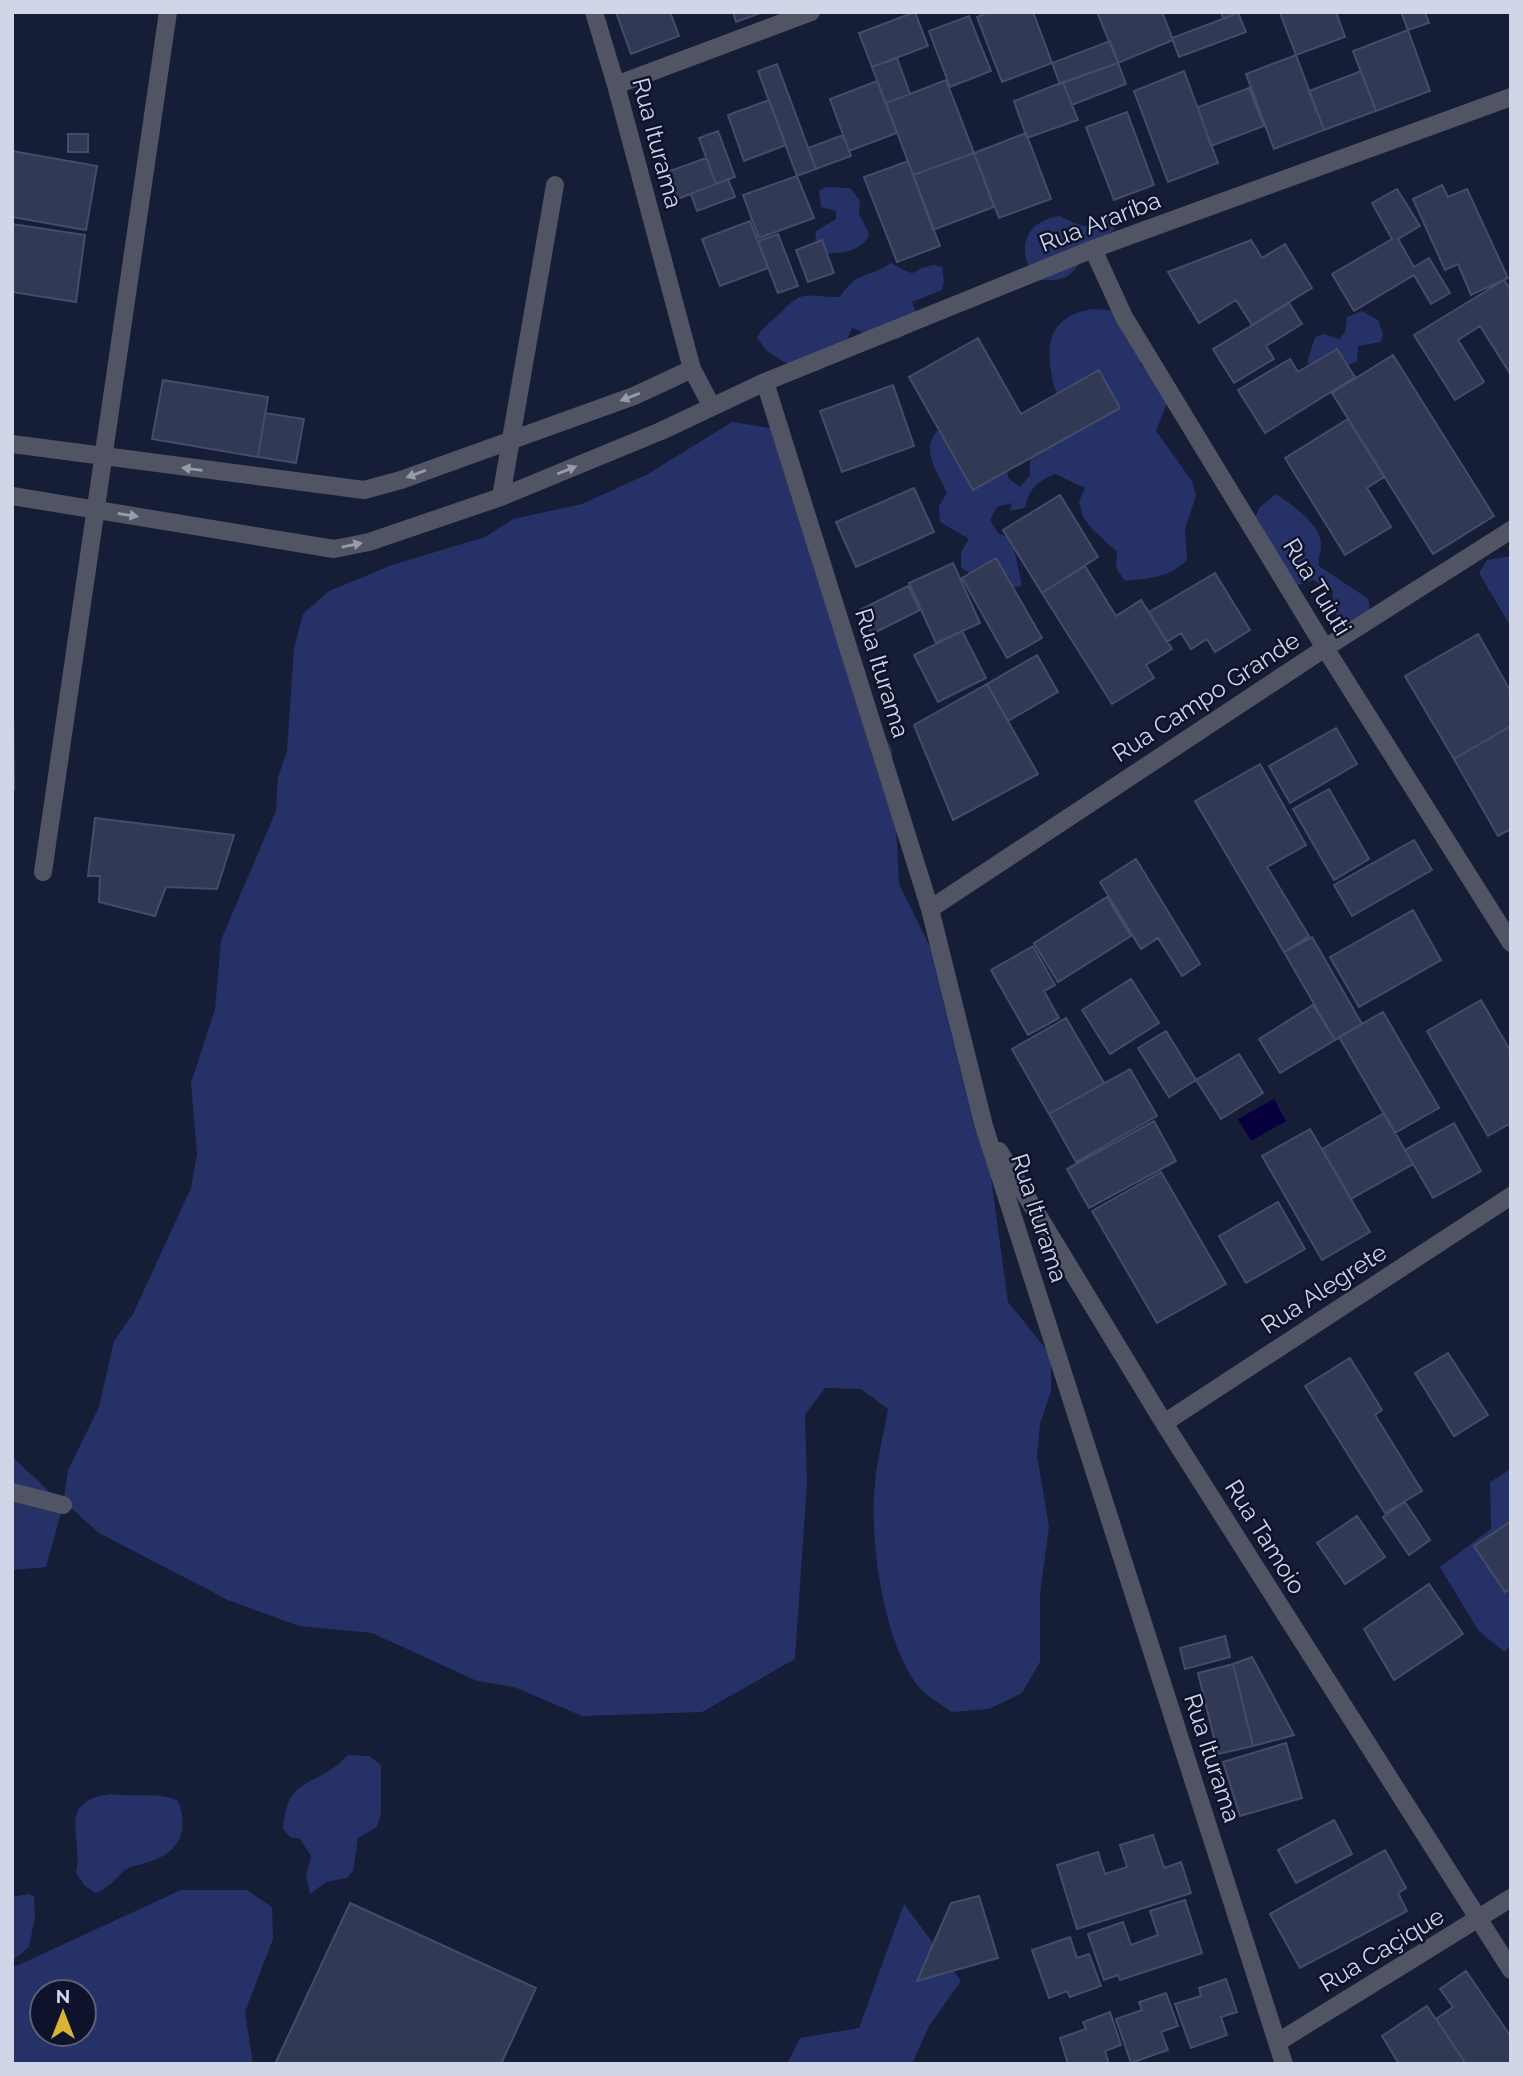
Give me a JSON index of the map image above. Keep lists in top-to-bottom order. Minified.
{"streets":{"street":["Rua Iturama","Rua Araríba","Rua Tuiuti","Rua Campo Grande","Rua Alegrete","Rua Tamoio","Rua Caçique"]},"crossings":[["Rua Iturama","Rua Araríba"],["Rua Iturama","Rua Campo Grande"],["Rua Iturama","Rua Tamoio"],["Rua Iturama","Rua Caçique"],["Rua Araríba","Rua Tuiuti"],["Rua Tuiuti","Rua Campo Grande"],["Rua Alegrete","Rua Tamoio"],["Rua Tamoio","Rua Caçique"]],"north":"top"}
